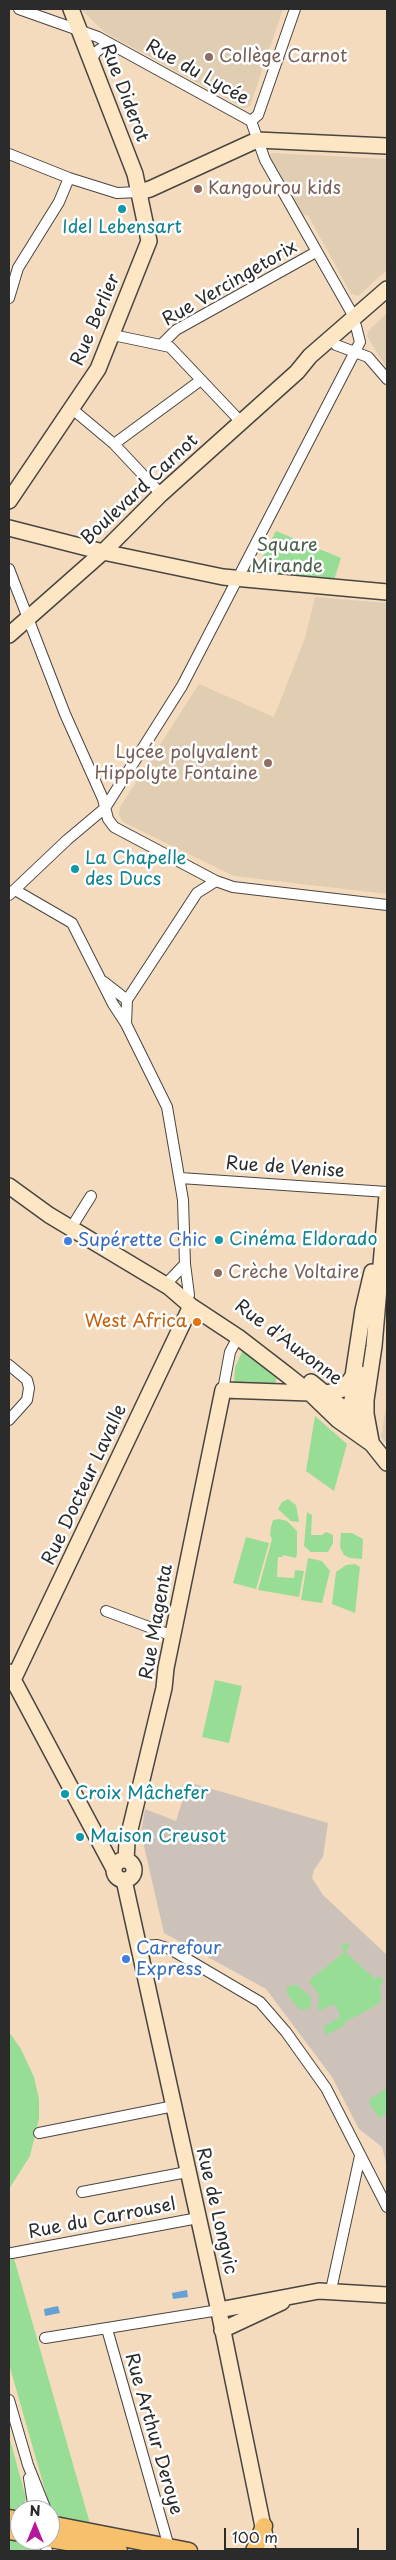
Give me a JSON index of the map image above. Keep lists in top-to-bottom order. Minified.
{"streets":{"street":["Rue du Lycée","Rue Diderot","Rue Vercingetorix","Rue Berlier","Boulevard Carnot","Rue de Venise","Rue d'Auxonne","Rue Docteur Lavalle","Rue Magenta","Rue de Longvic","Rue du Carrousel","Rue Arthur Deroye"]},"crossings":[["Rue du Lycée","Rue Diderot"],["Rue du Lycée","Rue Vercingetorix"],["Rue du Lycée","Boulevard Carnot"],["Rue Diderot","Rue Berlier"],["Rue d'Auxonne","Rue Docteur Lavalle"],["Rue Magenta","Rue de Longvic"],["Rue de Longvic","Rue du Carrousel"]],"parks":["Square Mirande"],"places":["Collège Carnot","Kangourou kids","Idel Lebensart","Lycée polyvalent Hippolyte Fontaine","La Chapelle des Ducs","Cinéma Eldorado","Supérette Chic","Crèche Voltaire","West Africa","Croix Mâchefer","Maison Creusot","Carrefour Express"],"scale_bar":"100 m","north":"top"}
